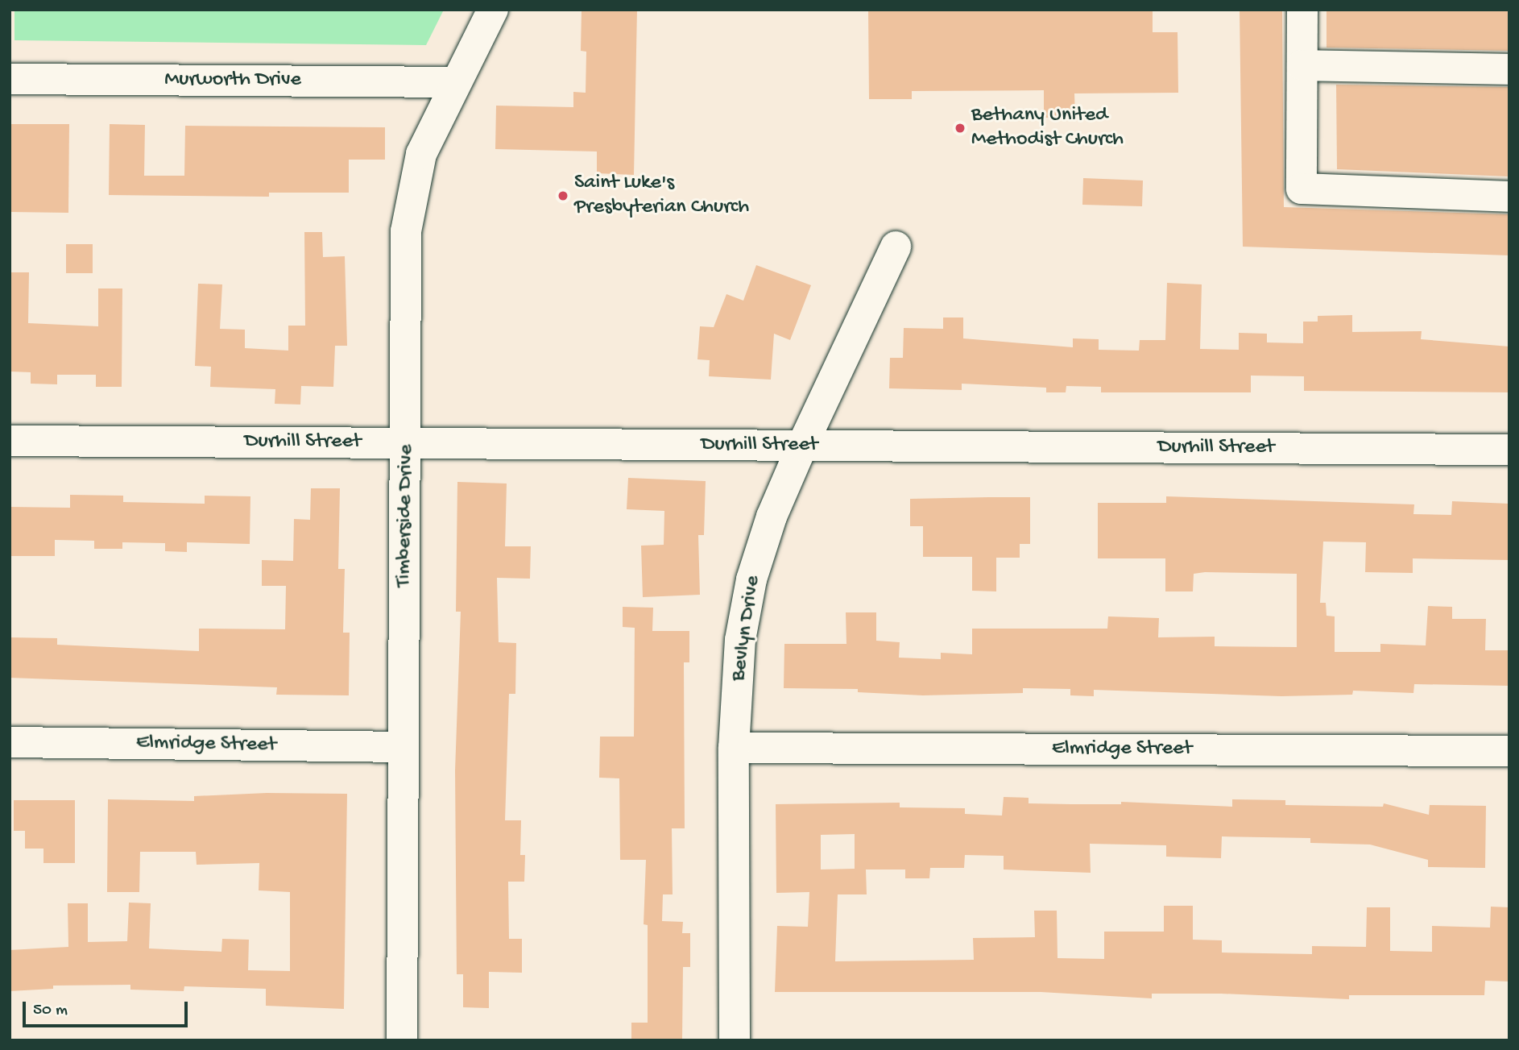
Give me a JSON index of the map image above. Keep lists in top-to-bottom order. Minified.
{"streets":{"street":["Murworth Drive","Durhill Street","Timberside Drive","Bevlyn Drive","Elmridge Street"]},"crossings":[["Murworth Drive","Timberside Drive"],["Durhill Street","Timberside Drive"],["Durhill Street","Bevlyn Drive"],["Timberside Drive","Elmridge Street"],["Bevlyn Drive","Elmridge Street"]],"places":["Bethany United Methodist Church","Saint Luke's Presbyterian Church"],"scale_bar":"50 m"}
